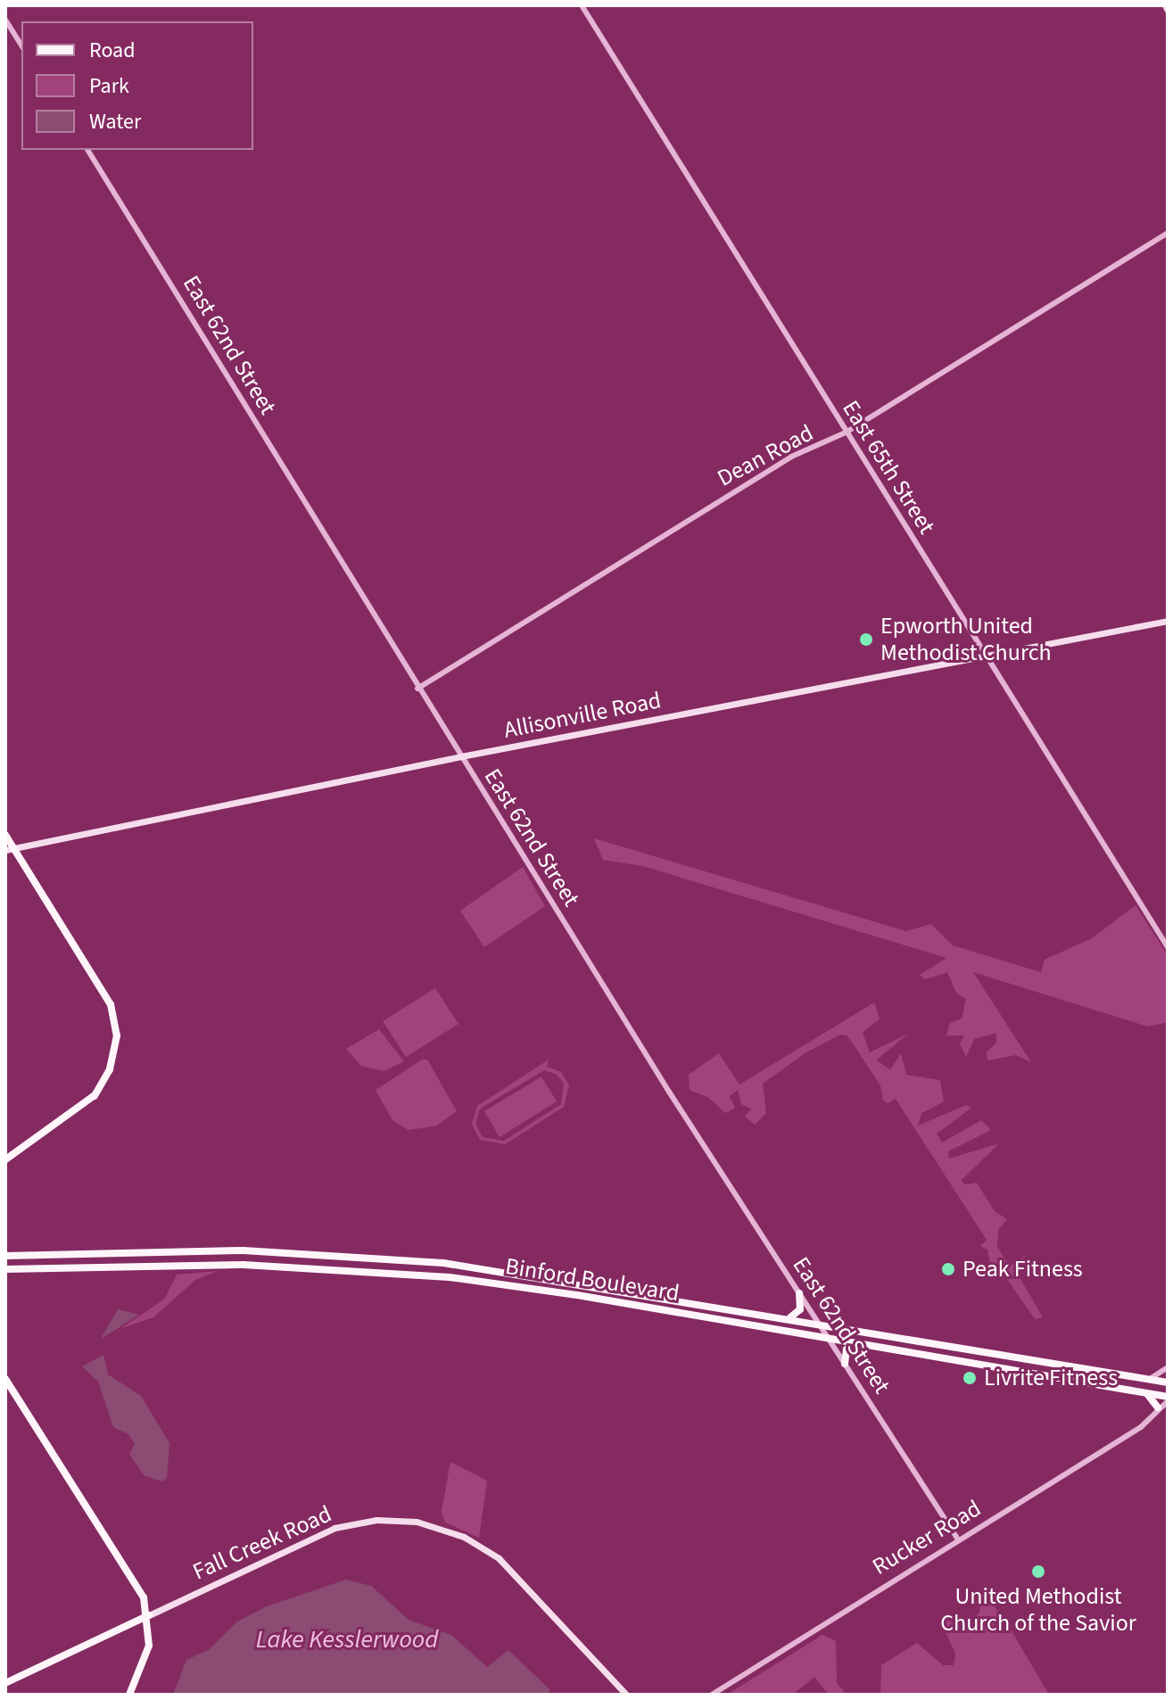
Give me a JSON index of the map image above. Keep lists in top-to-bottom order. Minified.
{"streets":{"main road":["Allisonville Road","Binford Boulevard","Fall Creek Road"],"street":["East 62nd Street","Dean Road","East 65th Street","Rucker Road"]},"crossings":[["East 62nd Street","Dean Road"],["East 62nd Street","Allisonville Road"],["East 62nd Street","Binford Boulevard"],["East 62nd Street","Rucker Road"],["Dean Road","East 65th Street"],["East 65th Street","Allisonville Road"],["Binford Boulevard","Rucker Road"]],"water":["Lake Kesslerwood"],"places":["Epworth United Methodist Church","Peak Fitness","Livrite Fitness","United Methodist Church of the Savior"],"legend":["Road","Park","Water"]}
